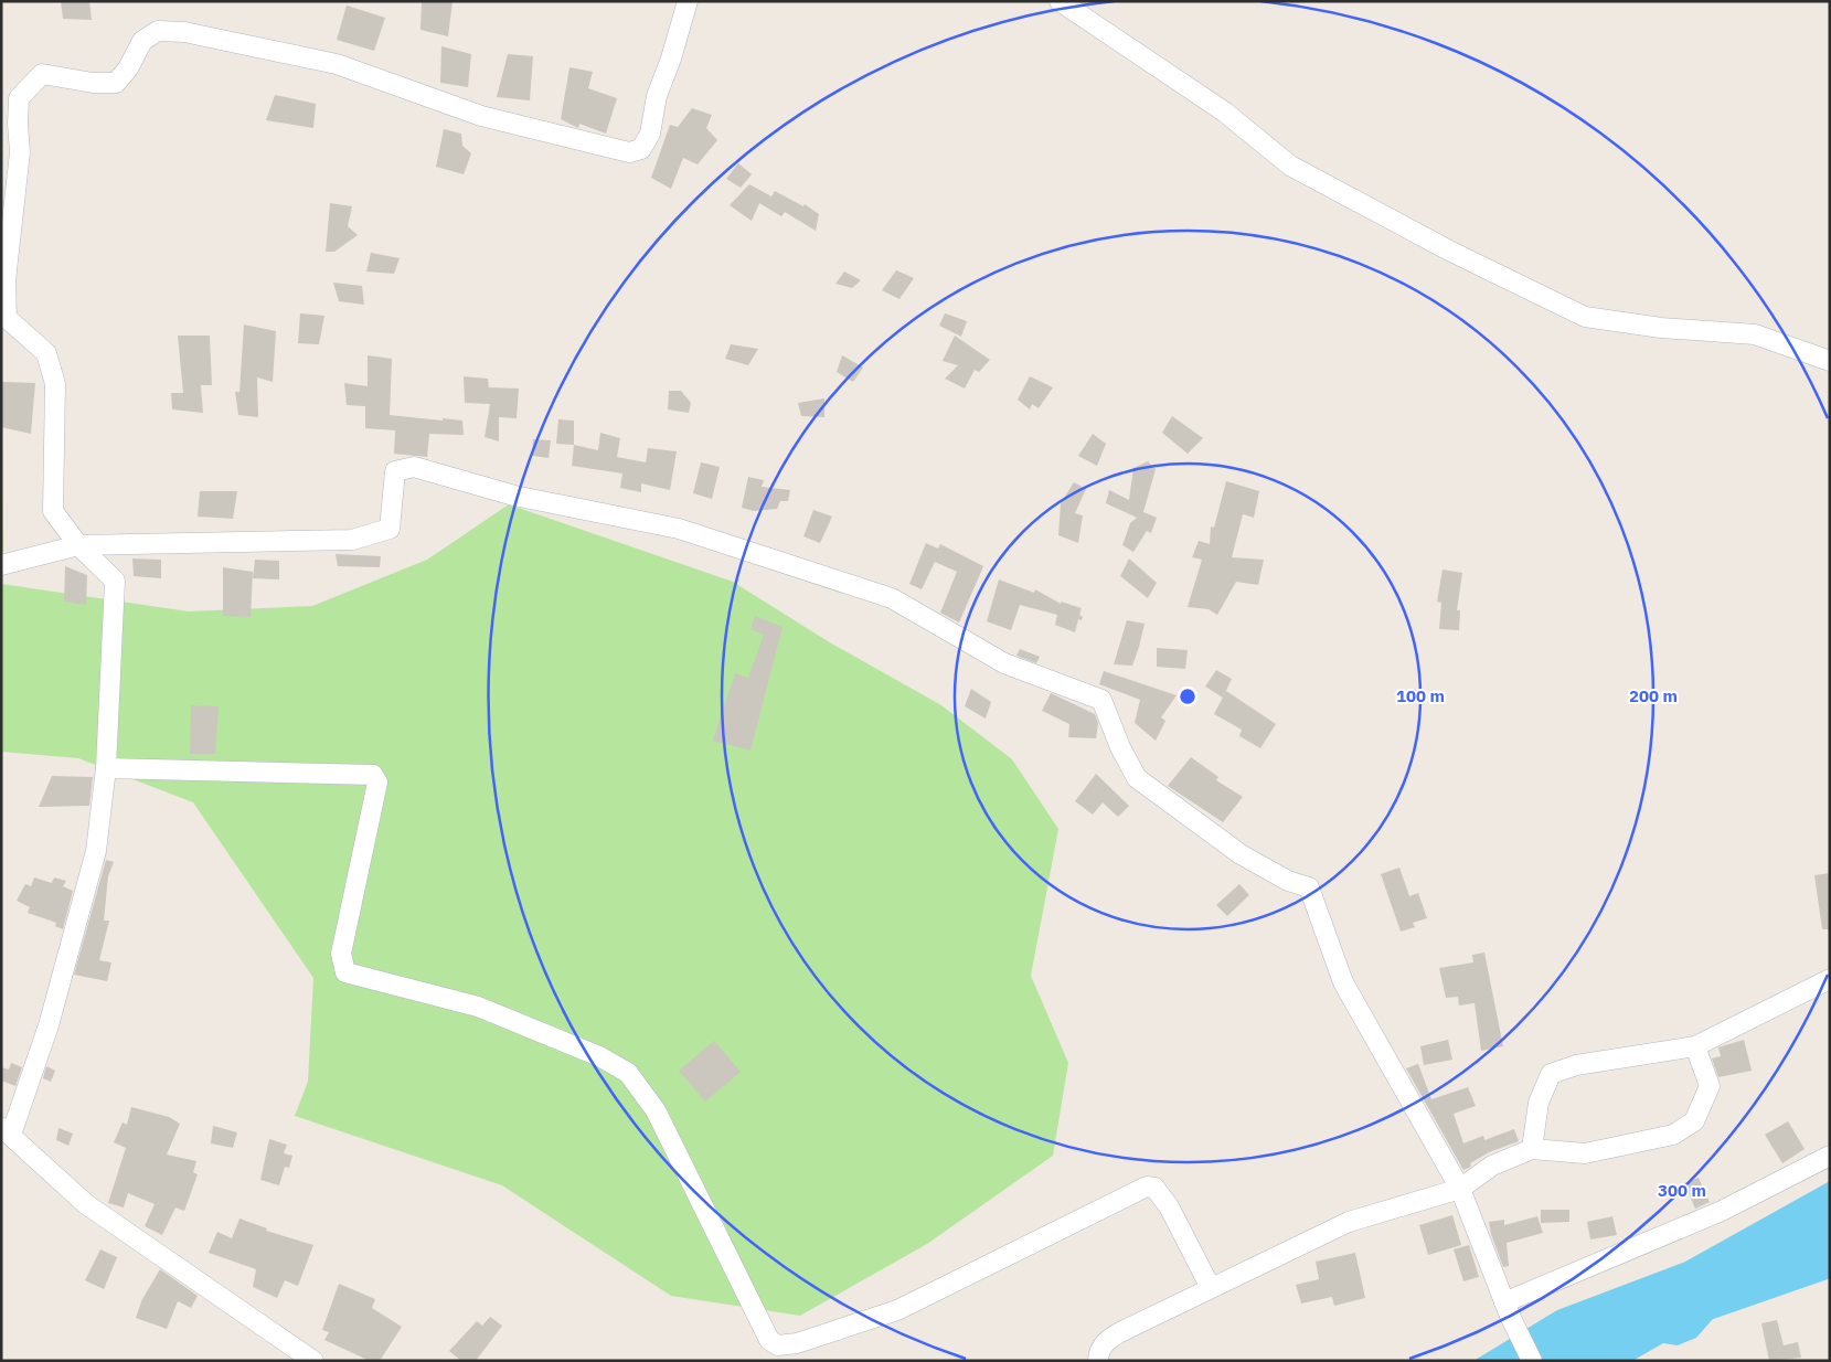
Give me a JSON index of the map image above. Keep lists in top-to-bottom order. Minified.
{"rings":["100 m","200 m","300 m"]}
